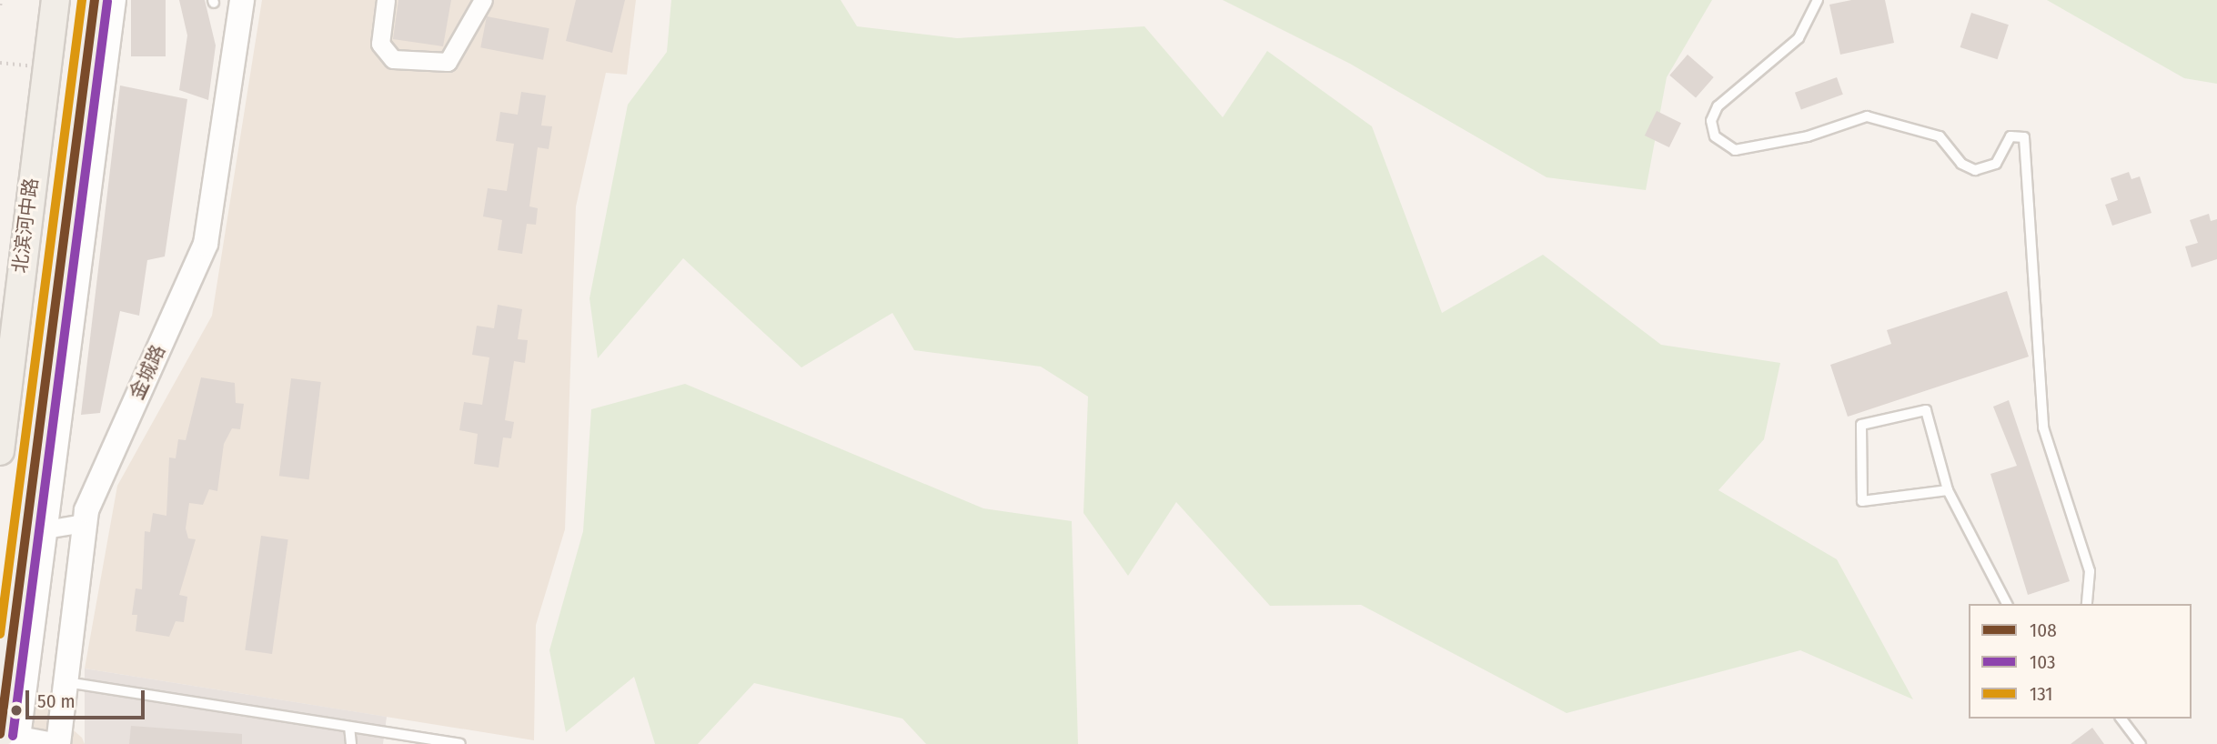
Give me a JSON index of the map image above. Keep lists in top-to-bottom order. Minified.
{"streets":{"main road":["北滨河中路"],"street":["金城路"]},"lines":["transit line 108","transit line 131","transit line 103"],"legend":["108","103","131"],"scale_bar":"50 m"}
